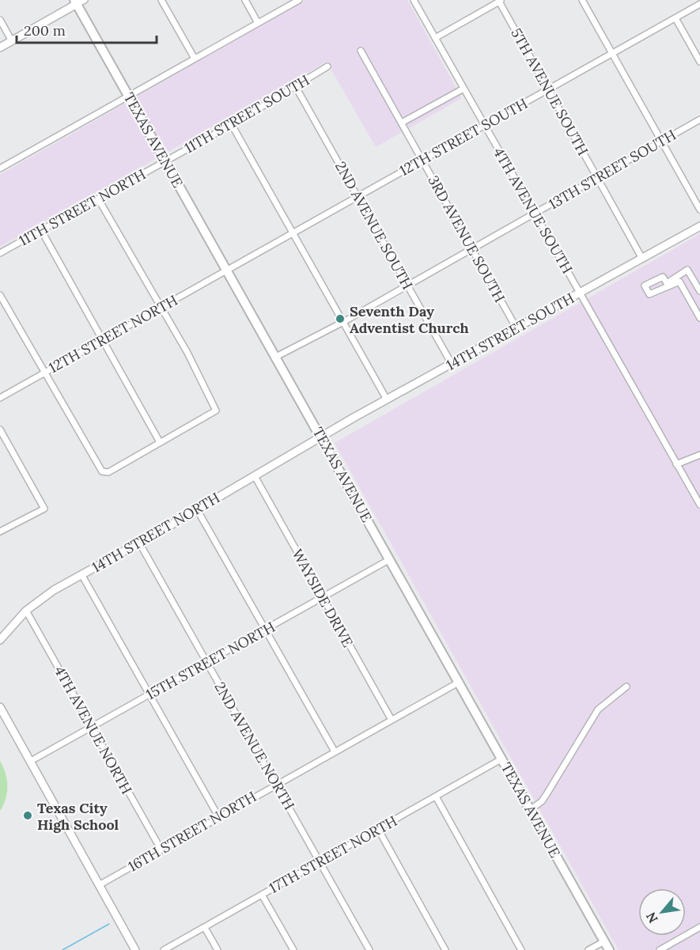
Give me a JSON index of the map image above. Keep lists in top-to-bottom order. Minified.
{"streets":{"main road":["TEXAS AVENUE"],"street":["5TH AVENUE SOUTH","11TH STREET SOUTH","12TH STREET SOUTH","13TH STREET SOUTH","11TH STREET NORTH","4TH AVENUE SOUTH","2ND AVENUE SOUTH","3RD AVENUE SOUTH","14TH STREET SOUTH","12TH STREET NORTH","14TH STREET NORTH","WAYSIDE DRIVE","15TH STREET NORTH","4TH AVENUE NORTH","2ND AVENUE NORTH","16TH STREET NORTH","17TH STREET NORTH"]},"crossings":[["5TH AVENUE SOUTH","12TH STREET SOUTH"],["5TH AVENUE SOUTH","13TH STREET SOUTH"],["5TH AVENUE SOUTH","14TH STREET SOUTH"],["11TH STREET SOUTH","TEXAS AVENUE"],["11TH STREET SOUTH","11TH STREET NORTH"],["11TH STREET SOUTH","2ND AVENUE SOUTH"],["12TH STREET SOUTH","TEXAS AVENUE"],["12TH STREET SOUTH","4TH AVENUE SOUTH"],["12TH STREET SOUTH","2ND AVENUE SOUTH"],["12TH STREET SOUTH","3RD AVENUE SOUTH"],["12TH STREET SOUTH","12TH STREET NORTH"],["TEXAS AVENUE","13TH STREET SOUTH"],["TEXAS AVENUE","11TH STREET NORTH"],["TEXAS AVENUE","14TH STREET SOUTH"],["TEXAS AVENUE","12TH STREET NORTH"],["TEXAS AVENUE","14TH STREET NORTH"],["TEXAS AVENUE","15TH STREET NORTH"],["TEXAS AVENUE","16TH STREET NORTH"],["TEXAS AVENUE","17TH STREET NORTH"],["13TH STREET SOUTH","4TH AVENUE SOUTH"],["13TH STREET SOUTH","2ND AVENUE SOUTH"],["13TH STREET SOUTH","3RD AVENUE SOUTH"],["4TH AVENUE SOUTH","14TH STREET SOUTH"],["2ND AVENUE SOUTH","14TH STREET SOUTH"],["3RD AVENUE SOUTH","14TH STREET SOUTH"],["14TH STREET SOUTH","14TH STREET NORTH"],["14TH STREET NORTH","WAYSIDE DRIVE"],["14TH STREET NORTH","4TH AVENUE NORTH"],["14TH STREET NORTH","2ND AVENUE NORTH"],["WAYSIDE DRIVE","15TH STREET NORTH"],["WAYSIDE DRIVE","16TH STREET NORTH"],["15TH STREET NORTH","4TH AVENUE NORTH"],["15TH STREET NORTH","2ND AVENUE NORTH"],["4TH AVENUE NORTH","16TH STREET NORTH"],["2ND AVENUE NORTH","16TH STREET NORTH"],["2ND AVENUE NORTH","17TH STREET NORTH"]],"places":["Seventh Day Adventist Church","Texas City High School"],"scale_bar":"200 m","north":"bottom left"}
